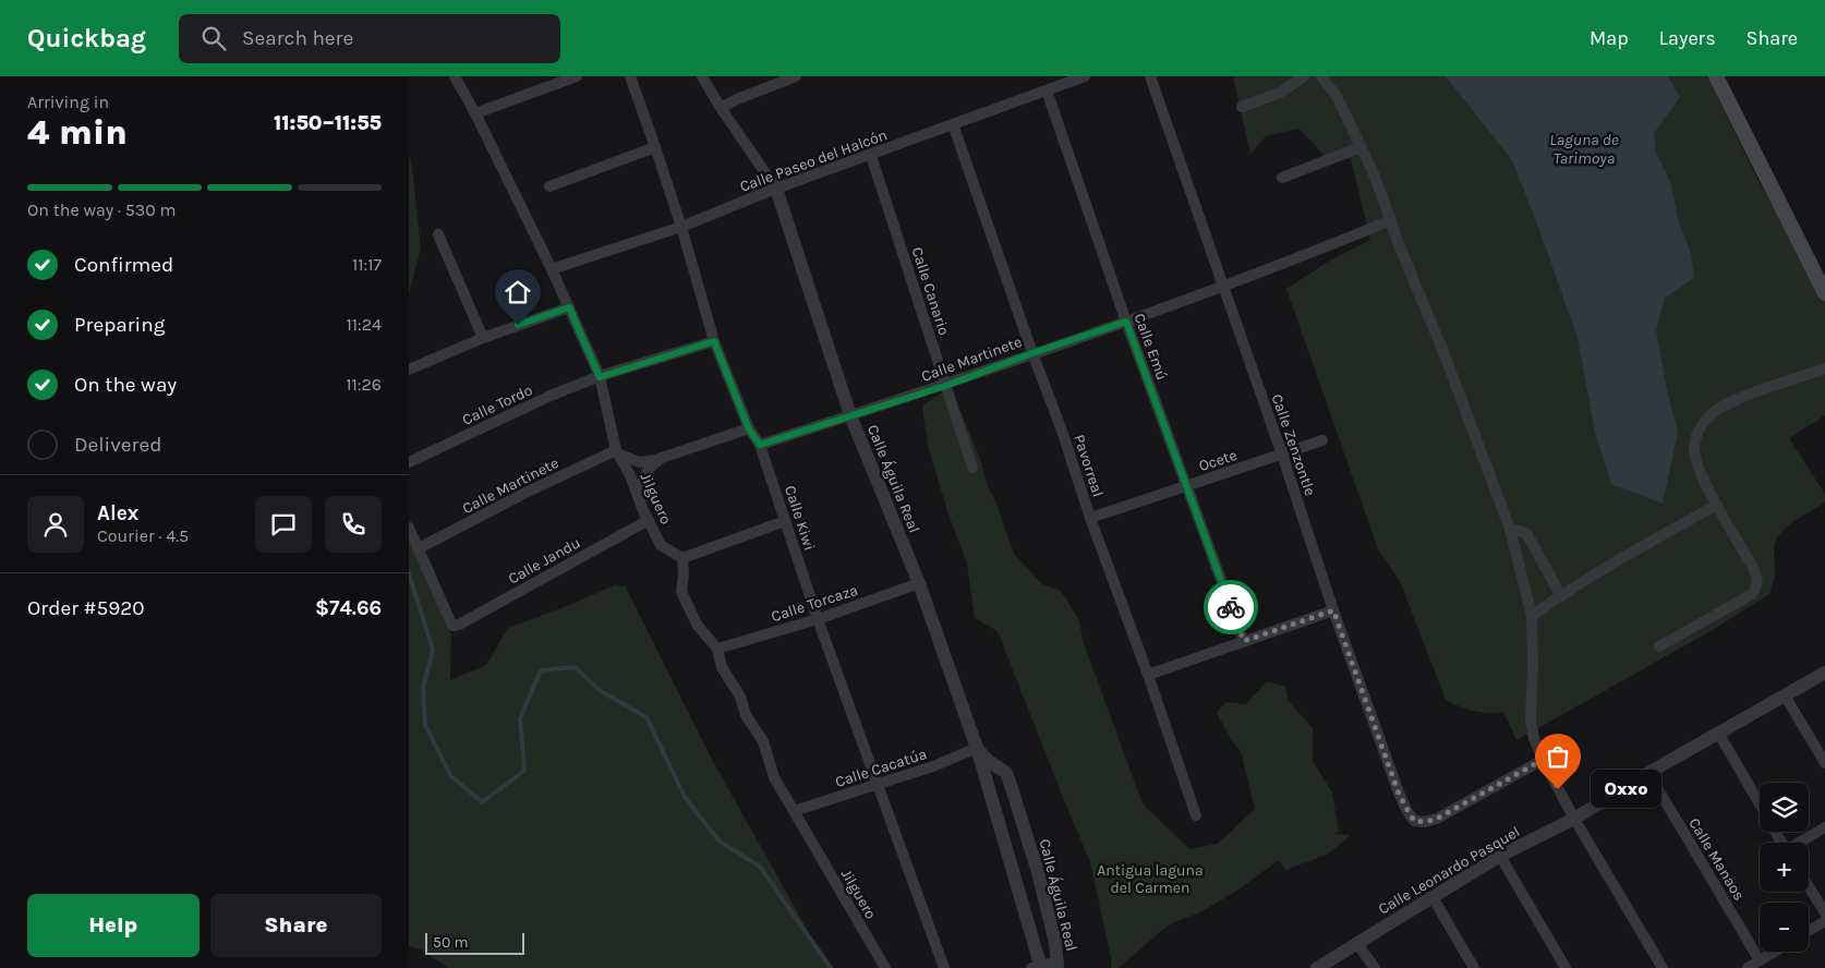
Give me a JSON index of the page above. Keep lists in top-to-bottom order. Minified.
{"streets":{"street":["Calle Paseo del Halcón","Calle Canario","Calle Emú","Calle Martinete","Calle Tordo","Calle Zenzontle","Ocete","Pavorreal","Calle Águila Real","Jilguero","Calle Kiwi","Calle Jandu","Calle Torcaza","Calle Cacatúa","Calle Manaos","Calle Leonardo Pasquel"]},"crossings":[["Calle Paseo del Halcón","Calle Canario"],["Calle Paseo del Halcón","Calle Emú"],["Calle Paseo del Halcón","Pavorreal"],["Calle Paseo del Halcón","Calle Águila Real"],["Calle Paseo del Halcón","Jilguero"],["Calle Paseo del Halcón","Calle Kiwi"],["Calle Canario","Calle Martinete"],["Calle Emú","Calle Martinete"],["Calle Emú","Ocete"],["Calle Martinete","Calle Zenzontle"],["Calle Martinete","Pavorreal"],["Calle Martinete","Calle Águila Real"],["Calle Martinete","Jilguero"],["Calle Martinete","Calle Kiwi"],["Calle Martinete","Calle Jandu"],["Calle Tordo","Jilguero"],["Calle Tordo","Calle Kiwi"],["Calle Zenzontle","Ocete"],["Ocete","Pavorreal"],["Calle Águila Real","Calle Torcaza"],["Calle Águila Real","Calle Cacatúa"],["Jilguero","Calle Jandu"],["Jilguero","Calle Torcaza"],["Jilguero","Calle Cacatúa"],["Calle Kiwi","Calle Torcaza"],["Calle Kiwi","Calle Cacatúa"],["Calle Manaos","Calle Leonardo Pasquel"]],"water":["Laguna de Tarimoya"],"parks":["Antigua laguna del Carmen"],"places":["Oxxo"],"scale_bar":"50 m","page":{"header":"Quickbag","search":"Search here","nav":["Map","Layers","Share"],"heading":["4 min","Arriving in","11:50–11:55"],"panel":["Alex","Courier · 4.5","Order #5920","$74.66"],"bar":"On the way · 530 m","list":[["Confirmed","11:17"],["Preparing","11:24"],["On the way","11:26"],"Delivered"],"bubble":"Oxxo","map_buttons":["+","−"],"buttons":["Help","Share"],"scale":"50 m"}}
